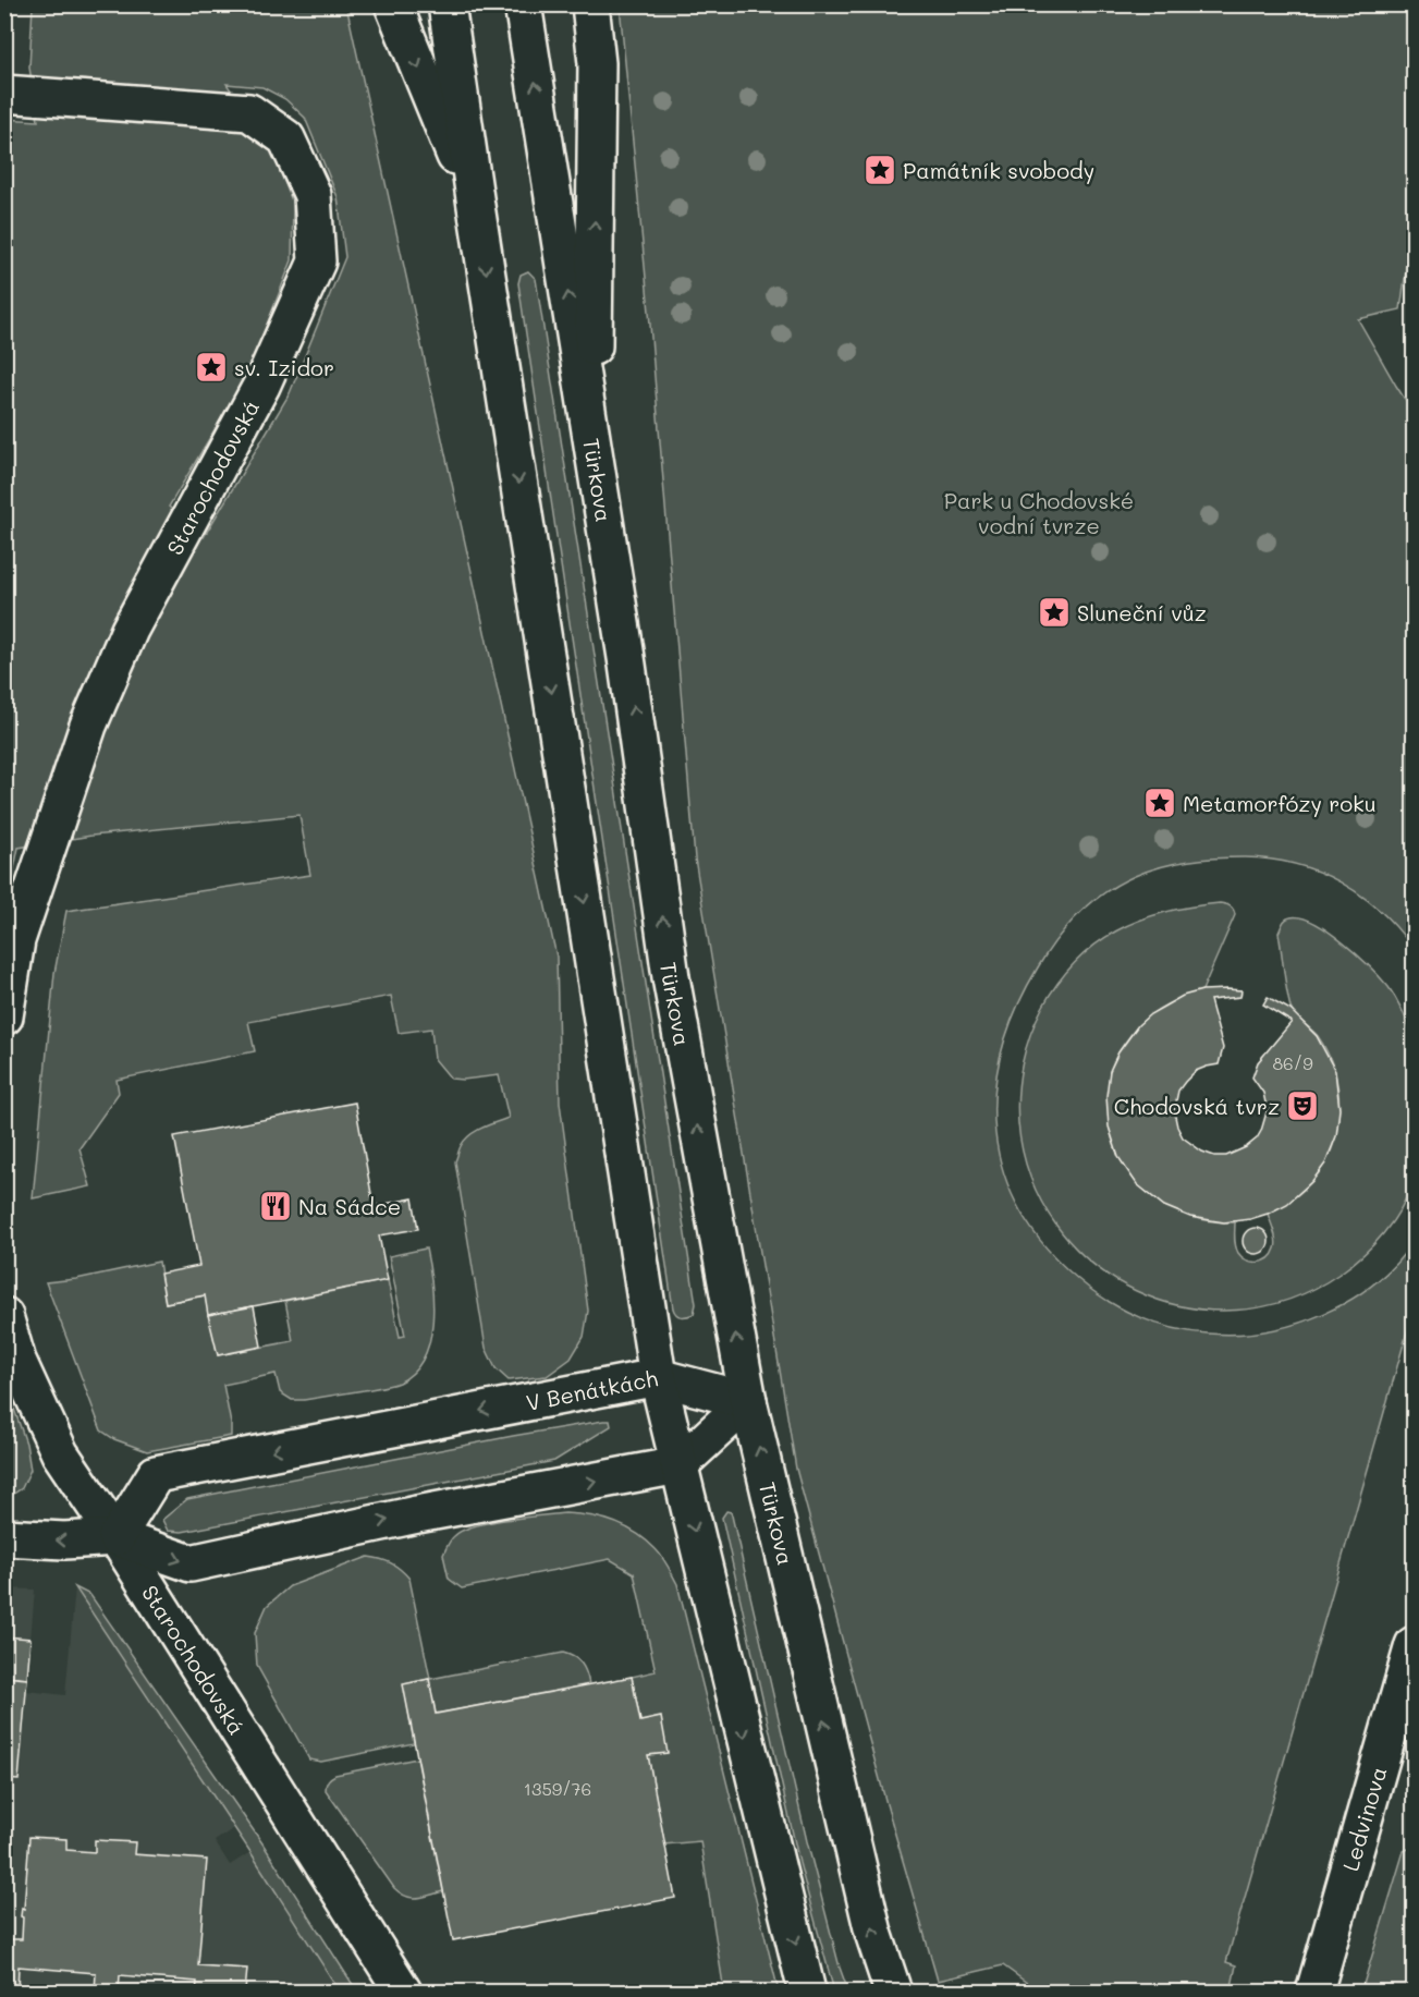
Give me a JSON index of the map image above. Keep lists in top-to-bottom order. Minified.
{"streets":{"main road":["Starochodovská","Türkova","V Benátkách","Ledvinova"]},"crossings":[["Starochodovská","V Benátkách"],["Türkova","V Benátkách"]],"parks":["Park u Chodovské vodní tvrze"],"places":{"place":["Památník svobody","sv. Izidor","Sluneční vůz","Metamorfózy roku"],"theatre":["Chodovská tvrz"],"restaurant":["Na Sádce"]},"house_numbers":["86/9","1359/76"]}
